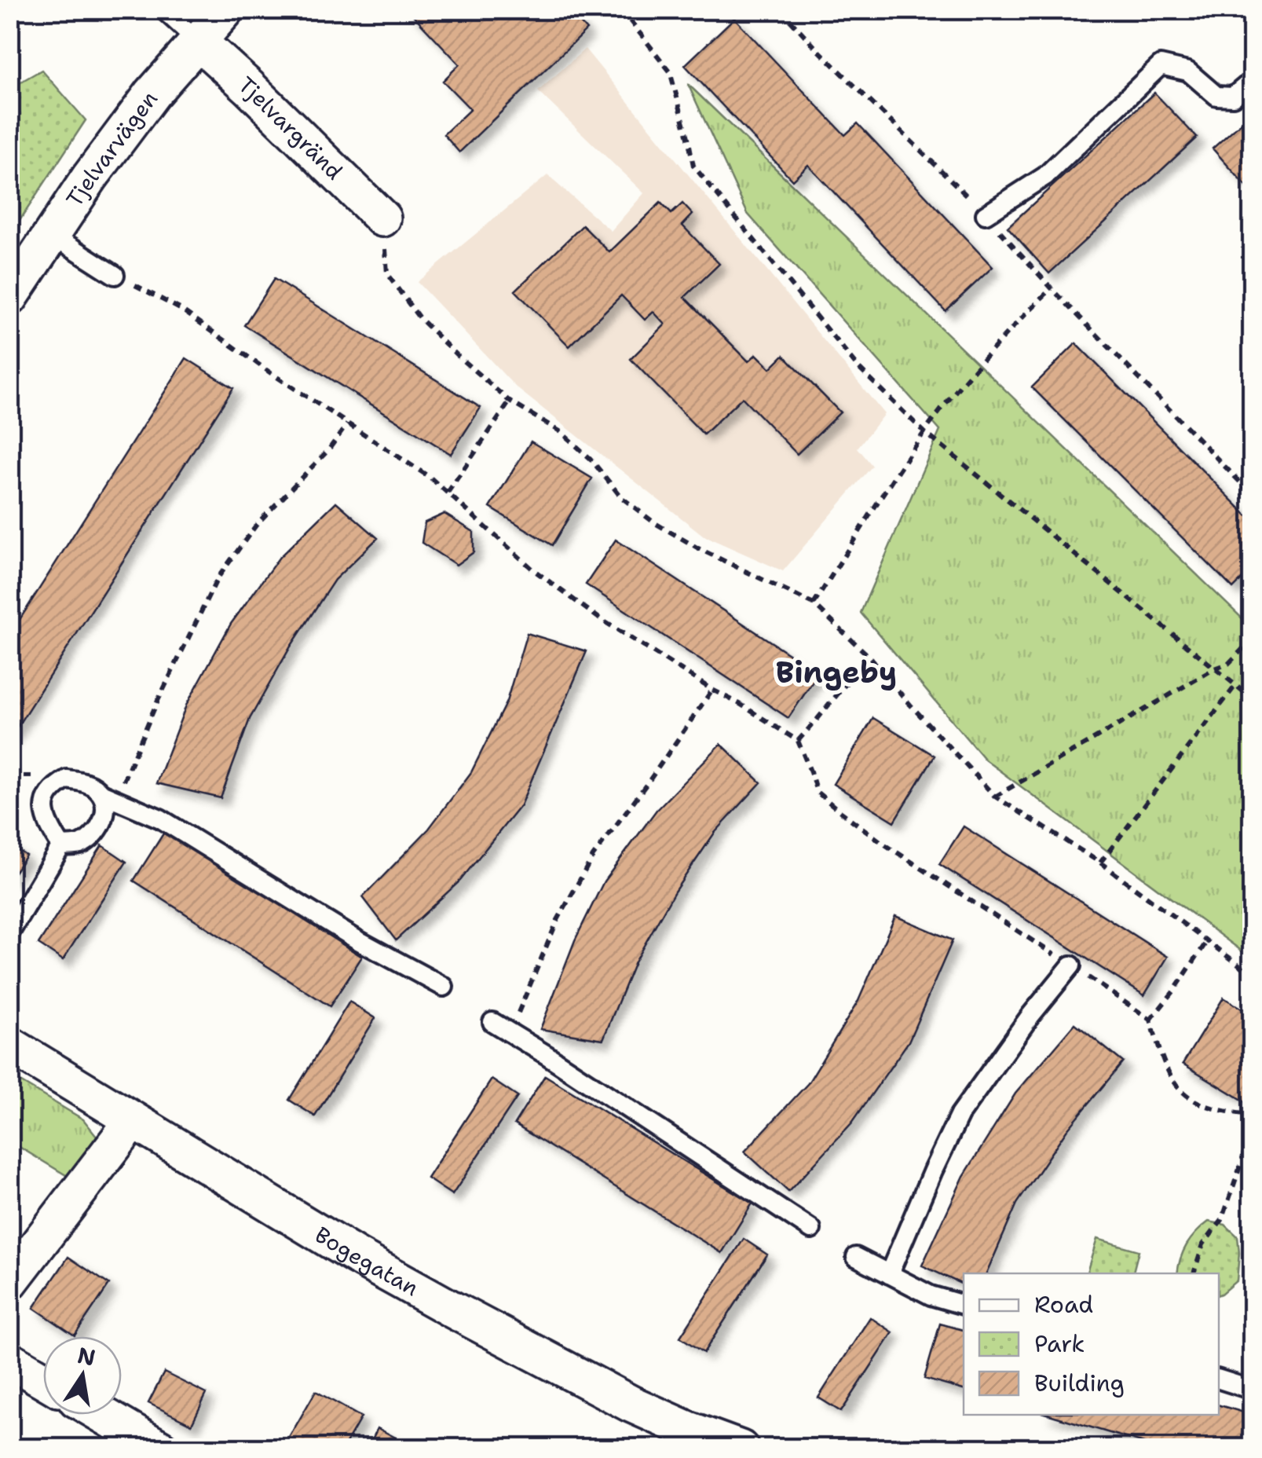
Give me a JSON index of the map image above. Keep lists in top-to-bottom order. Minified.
{"streets":{"street":["Tjelvargränd","Tjelvarvägen","Bogegatan"]},"crossings":[["Tjelvargränd","Tjelvarvägen"]],"districts":["Bingeby"],"legend":["Road","Park","Building"],"north":"top"}
